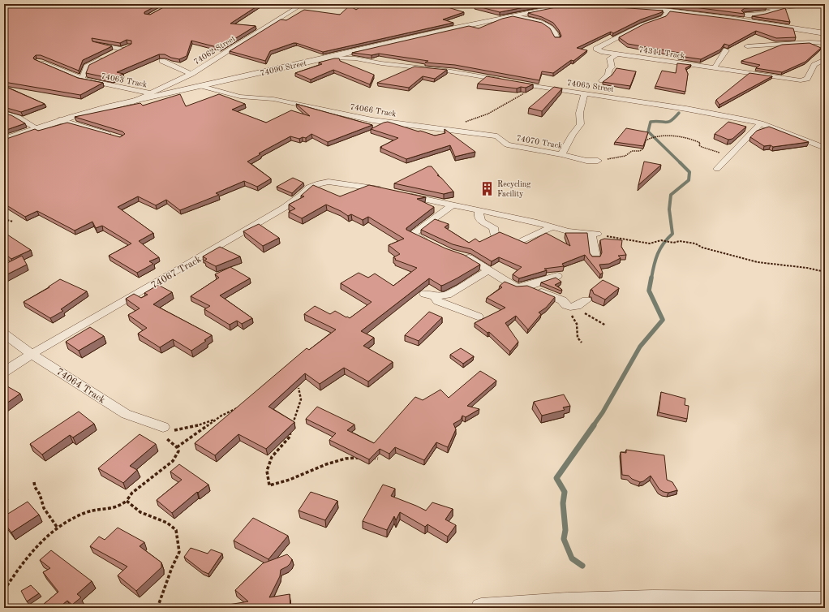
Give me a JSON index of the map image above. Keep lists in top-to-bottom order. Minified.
{"streets":{"street":["74062 Street","74311 Track","74090 Street","74063 Track","74065 Street","74066 Track","74070 Track","74067 Track","74064 Track"]},"crossings":[["74062 Street","74090 Street"],["74062 Street","74063 Track"],["74311 Track","74090 Street"],["74090 Street","74065 Street"],["74090 Street","74066 Track"],["74066 Track","74070 Track"],["74067 Track","74064 Track"]],"places":{"building":["Recycling Facility"]}}
